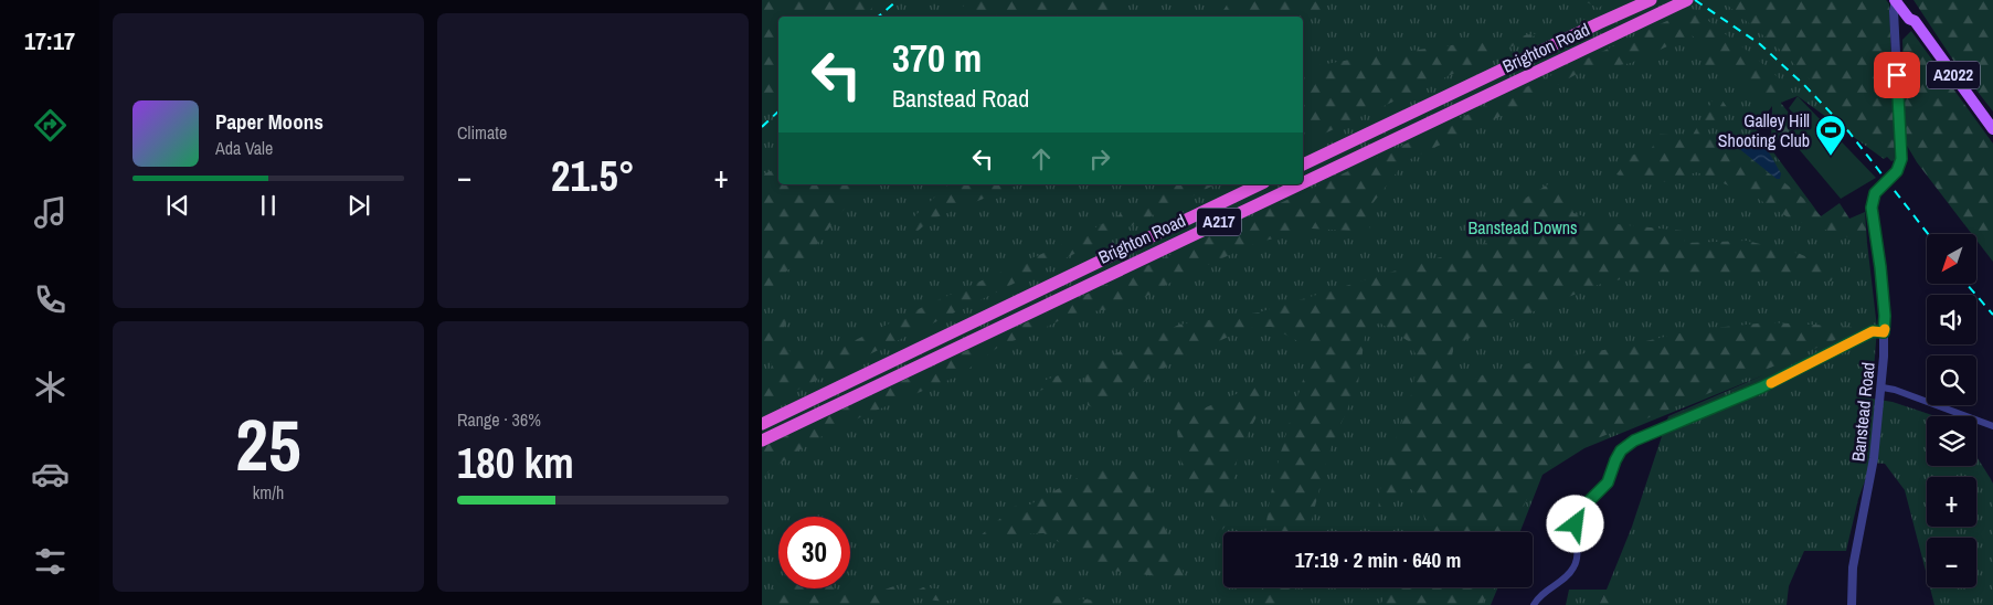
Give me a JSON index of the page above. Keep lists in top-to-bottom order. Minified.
{"streets":{"highway":["Brighton Road","A217"],"main road":["A2022"],"street":["Banstead Road"]},"crossings":[["A2022","Banstead Road"]],"parks":["Banstead Downs"],"places":{"sports":["Galley Hill Shooting Club"]},"north":"bottom left","page":{"tabs":"17:17","tile":["Climate",["25","km/h"],["Range · 36%","180 km"]],"turn":["370 m","Banstead Road"],"song":["Paper Moons","Ada Vale"],"heat":["−","21.5°","+"],"map_buttons":["+","−"],"limit":"30","trip":"17:19 · 2 min · 640 m"}}
